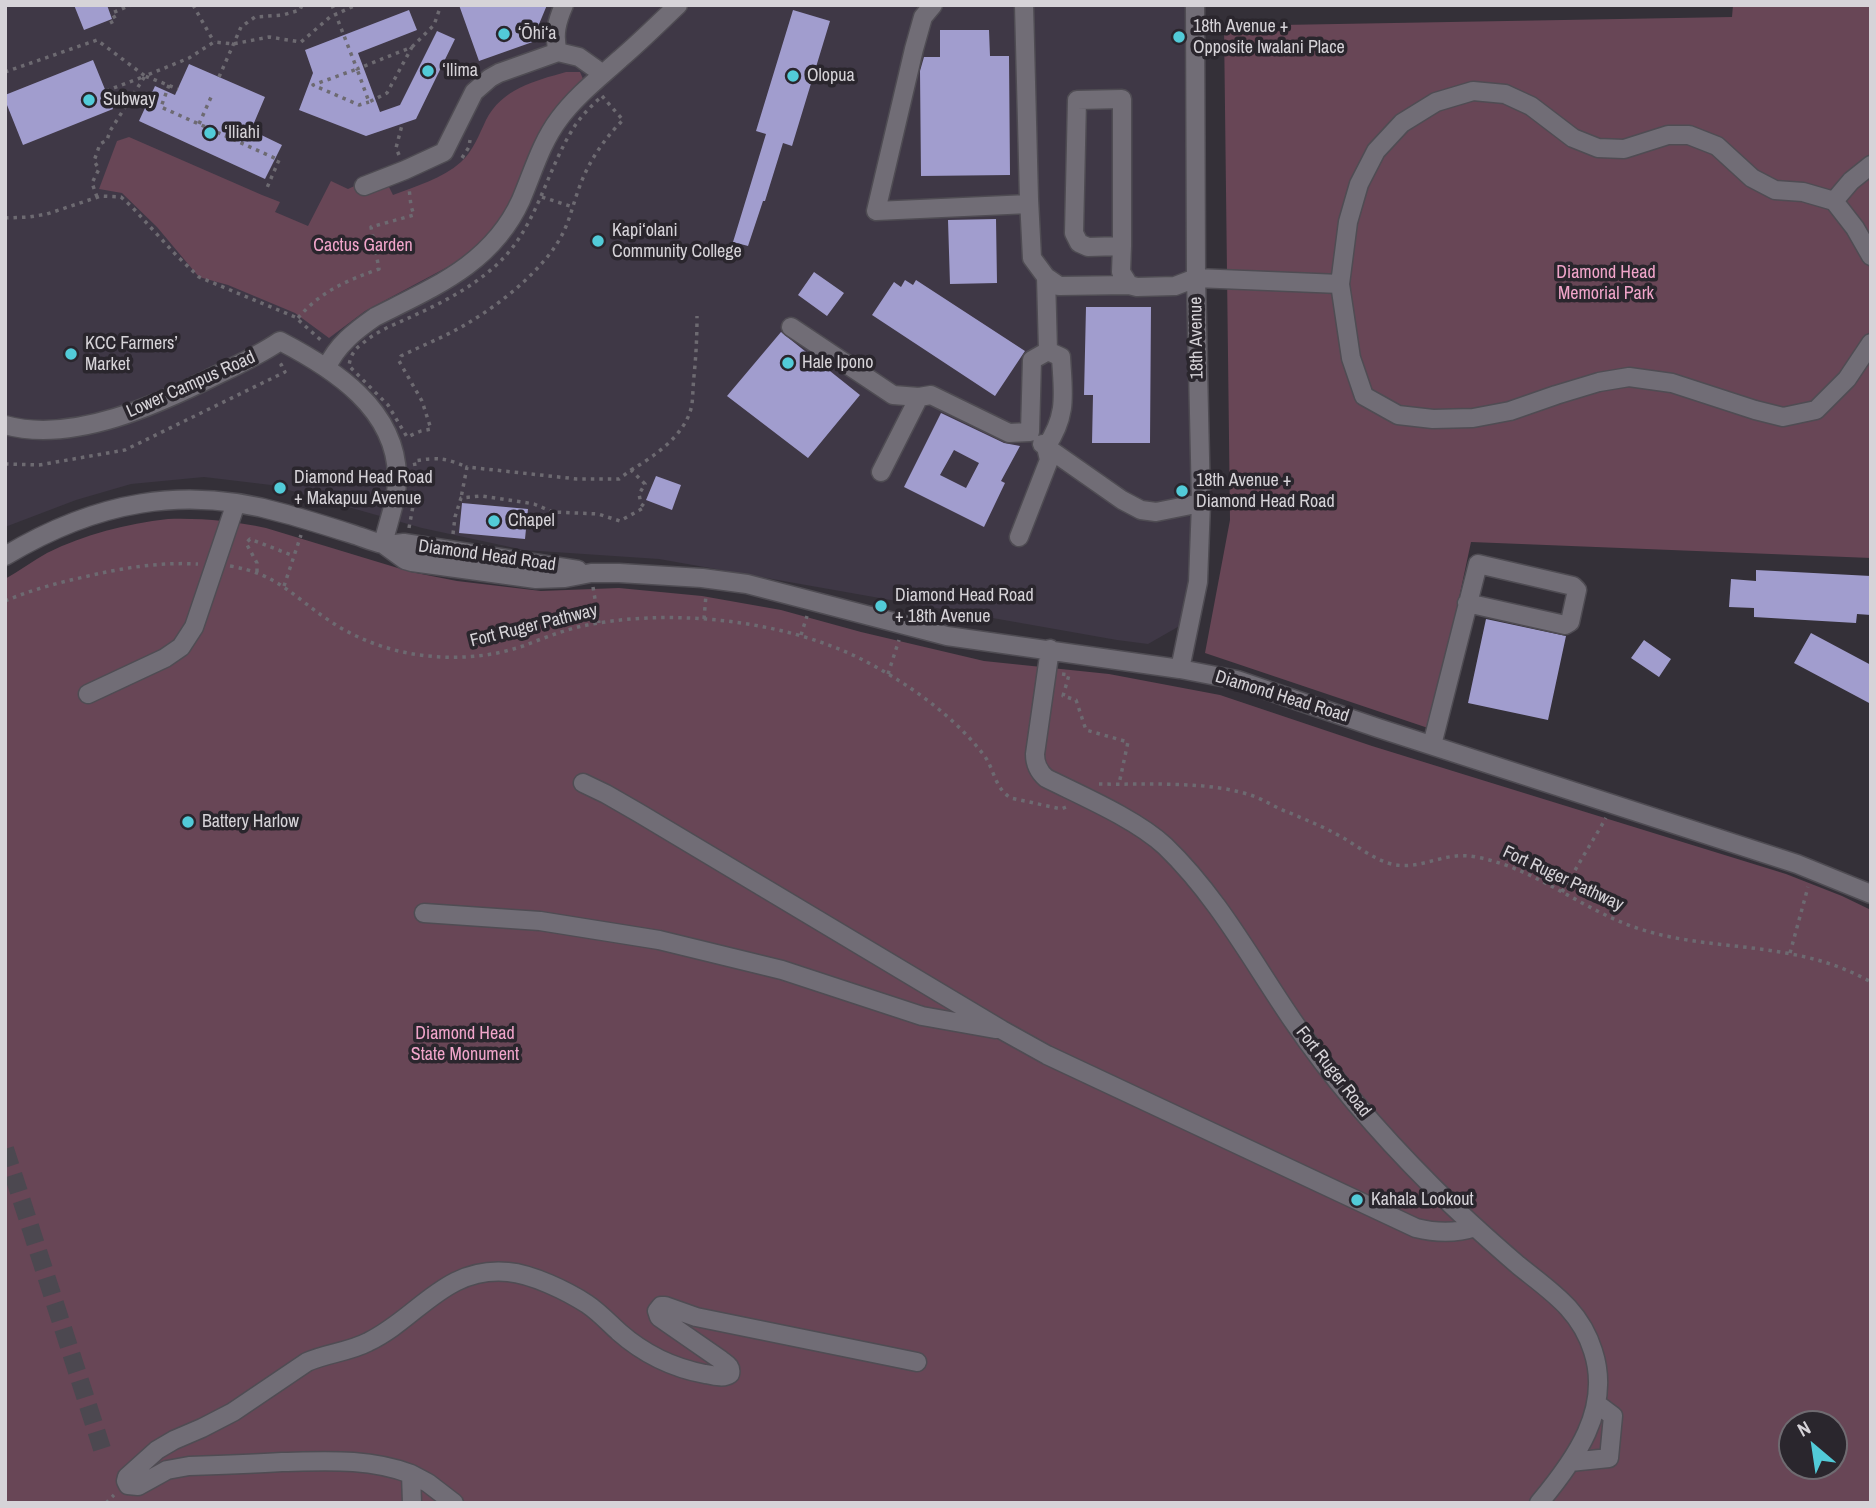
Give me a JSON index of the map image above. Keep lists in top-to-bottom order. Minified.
{"streets":{"street":["18th Avenue","Lower Campus Road","Diamond Head Road","Fort Ruger Road"],"path":["Fort Ruger Pathway"]},"crossings":[["18th Avenue","Diamond Head Road"],["Lower Campus Road","Diamond Head Road"],["Diamond Head Road","Fort Ruger Road"]],"parks":["Cactus Garden","Diamond Head Memorial Park","Diamond Head State Monument"],"places":["‘Ōhi‘a","18th Avenue + Opposite Iwalani Place","ʻIlima","Olopua","Subway","ʻIliahi","Kapi‘olani Community College","KCC Farmers’ Market","Hale Ipono","Diamond Head Road + Makapuu Avenue","18th Avenue + Diamond Head Road","Chapel","Diamond Head Road + 18th Avenue","Battery Harlow","Kahala Lookout"],"north":"top left"}
